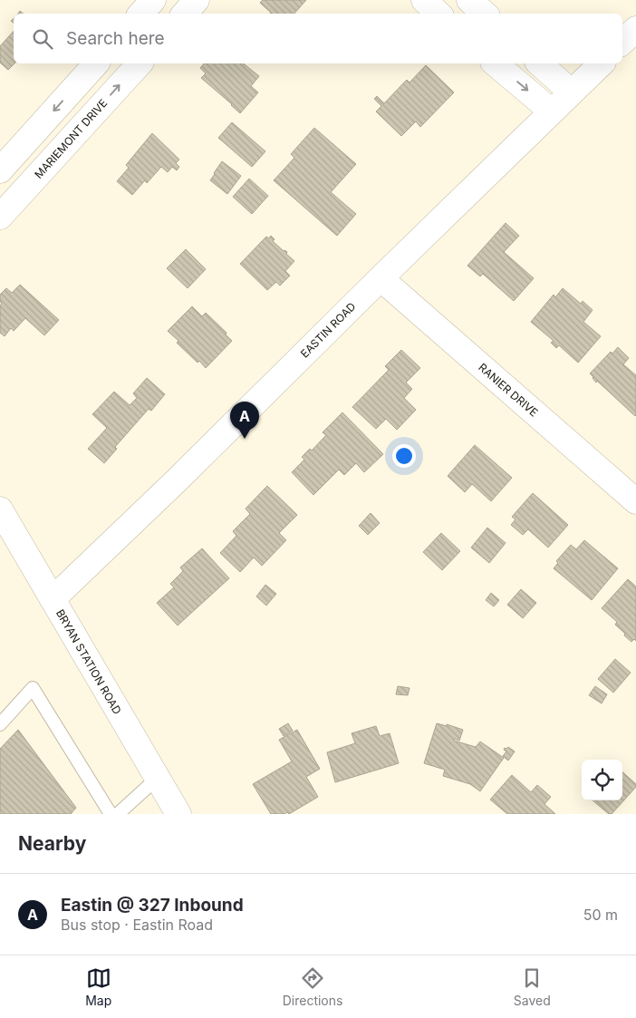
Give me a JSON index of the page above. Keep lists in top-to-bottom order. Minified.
{"streets":{"street":["MARIEMONT DRIVE","EASTIN ROAD","RANIER DRIVE","BRYAN STATION ROAD"]},"crossings":[["EASTIN ROAD","RANIER DRIVE"],["EASTIN ROAD","BRYAN STATION ROAD"]],"page":{"search":"Search here","pins":"A","heading":"Nearby","list":[{"mark":"A","name":"Eastin @ 327 Inbound","note":"Bus stop · Eastin Road","value":"50 m"}],"nav":["Map","Directions","Saved"]}}
